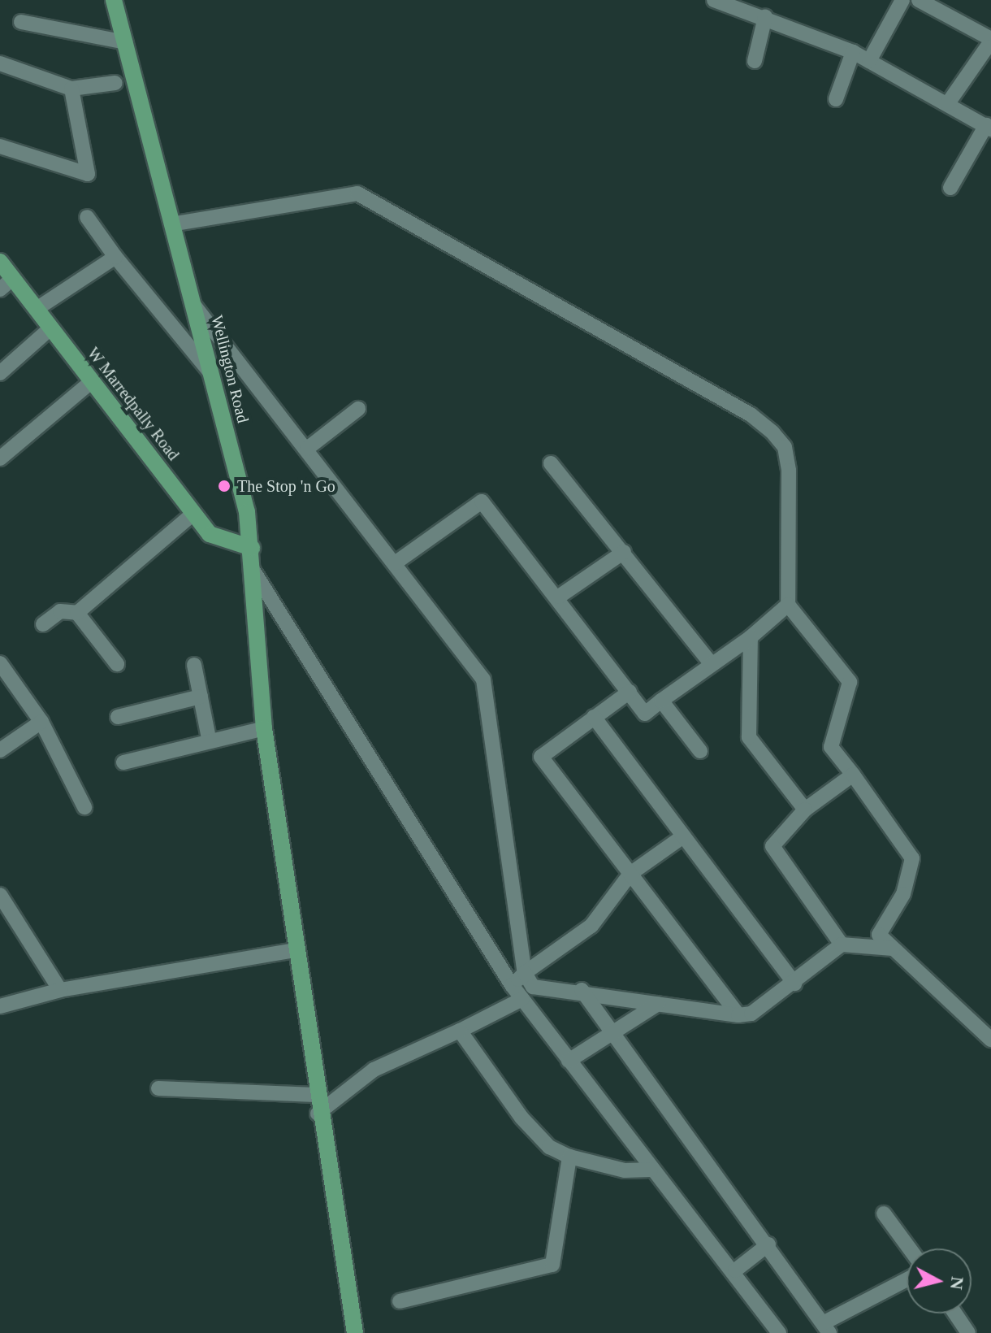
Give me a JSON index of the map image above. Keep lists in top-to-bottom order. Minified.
{"streets":{"main road":["Wellington Road","W Marredpally Road"]},"crossings":[["Wellington Road","W Marredpally Road"]],"places":["The Stop 'n Go"],"north":"right"}
